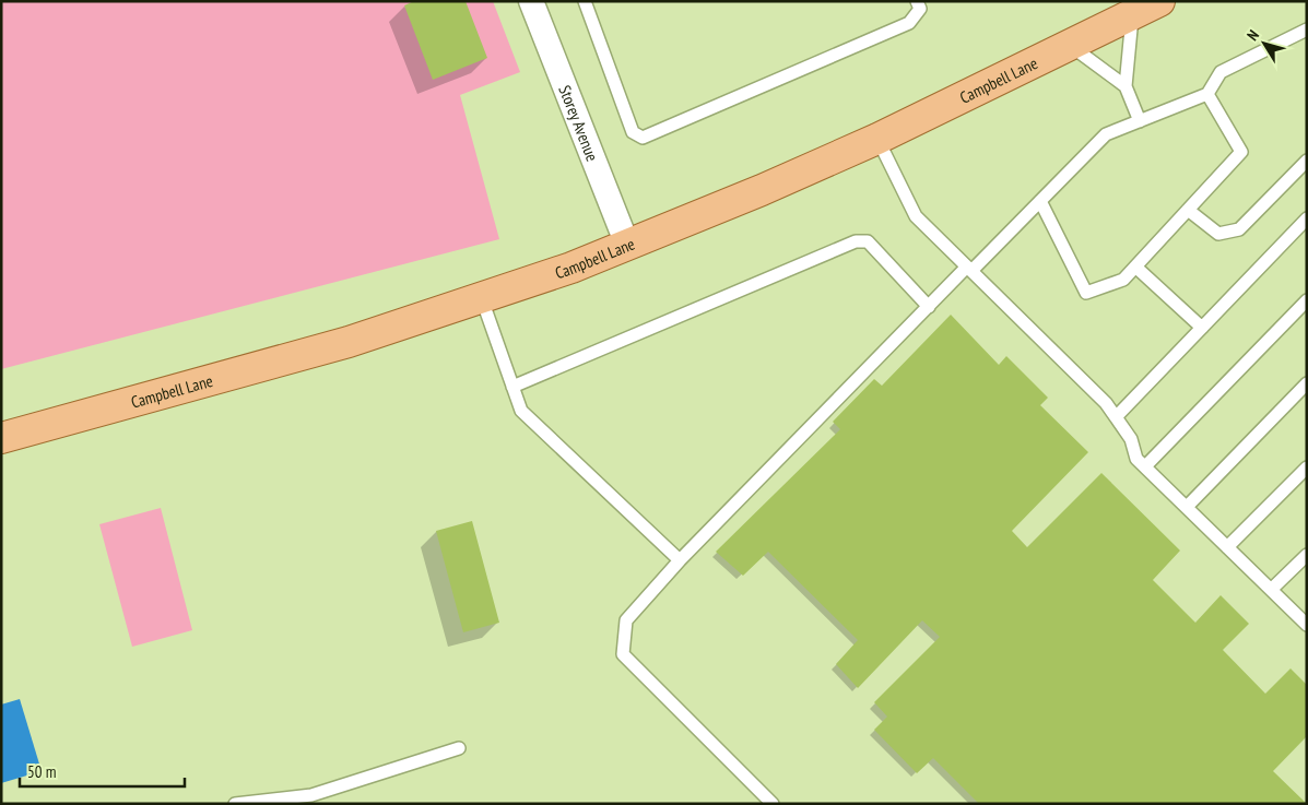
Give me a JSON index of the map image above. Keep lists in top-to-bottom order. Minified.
{"streets":{"main road":["Campbell Lane"],"street":["Storey Avenue"]},"crossings":[["Campbell Lane","Storey Avenue"]],"scale_bar":"50 m","north":"top left"}
